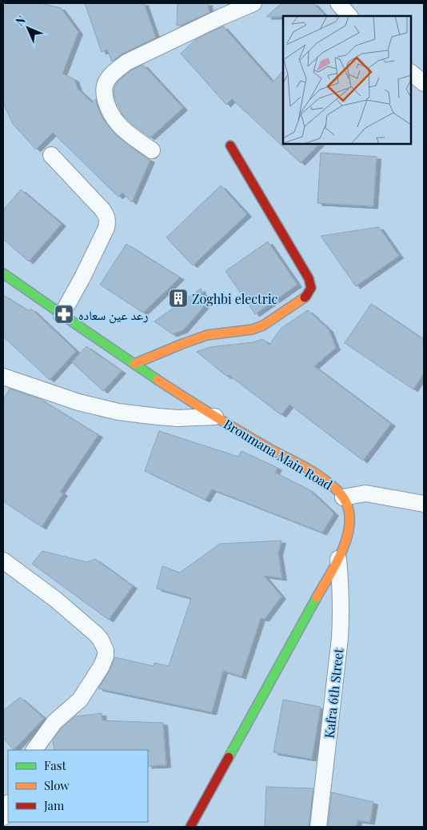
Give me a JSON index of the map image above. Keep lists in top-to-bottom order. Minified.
{"streets":{"main road":["Broumana Main Road"],"street":["Kafra 6th Street"]},"crossings":[["Broumana Main Road","Kafra 6th Street"]],"places":{"building":["Zoghbi electric"],"pharmacy":["رعد عين سعاده"]},"legend":["Fast","Slow","Jam"],"north":"top left"}
